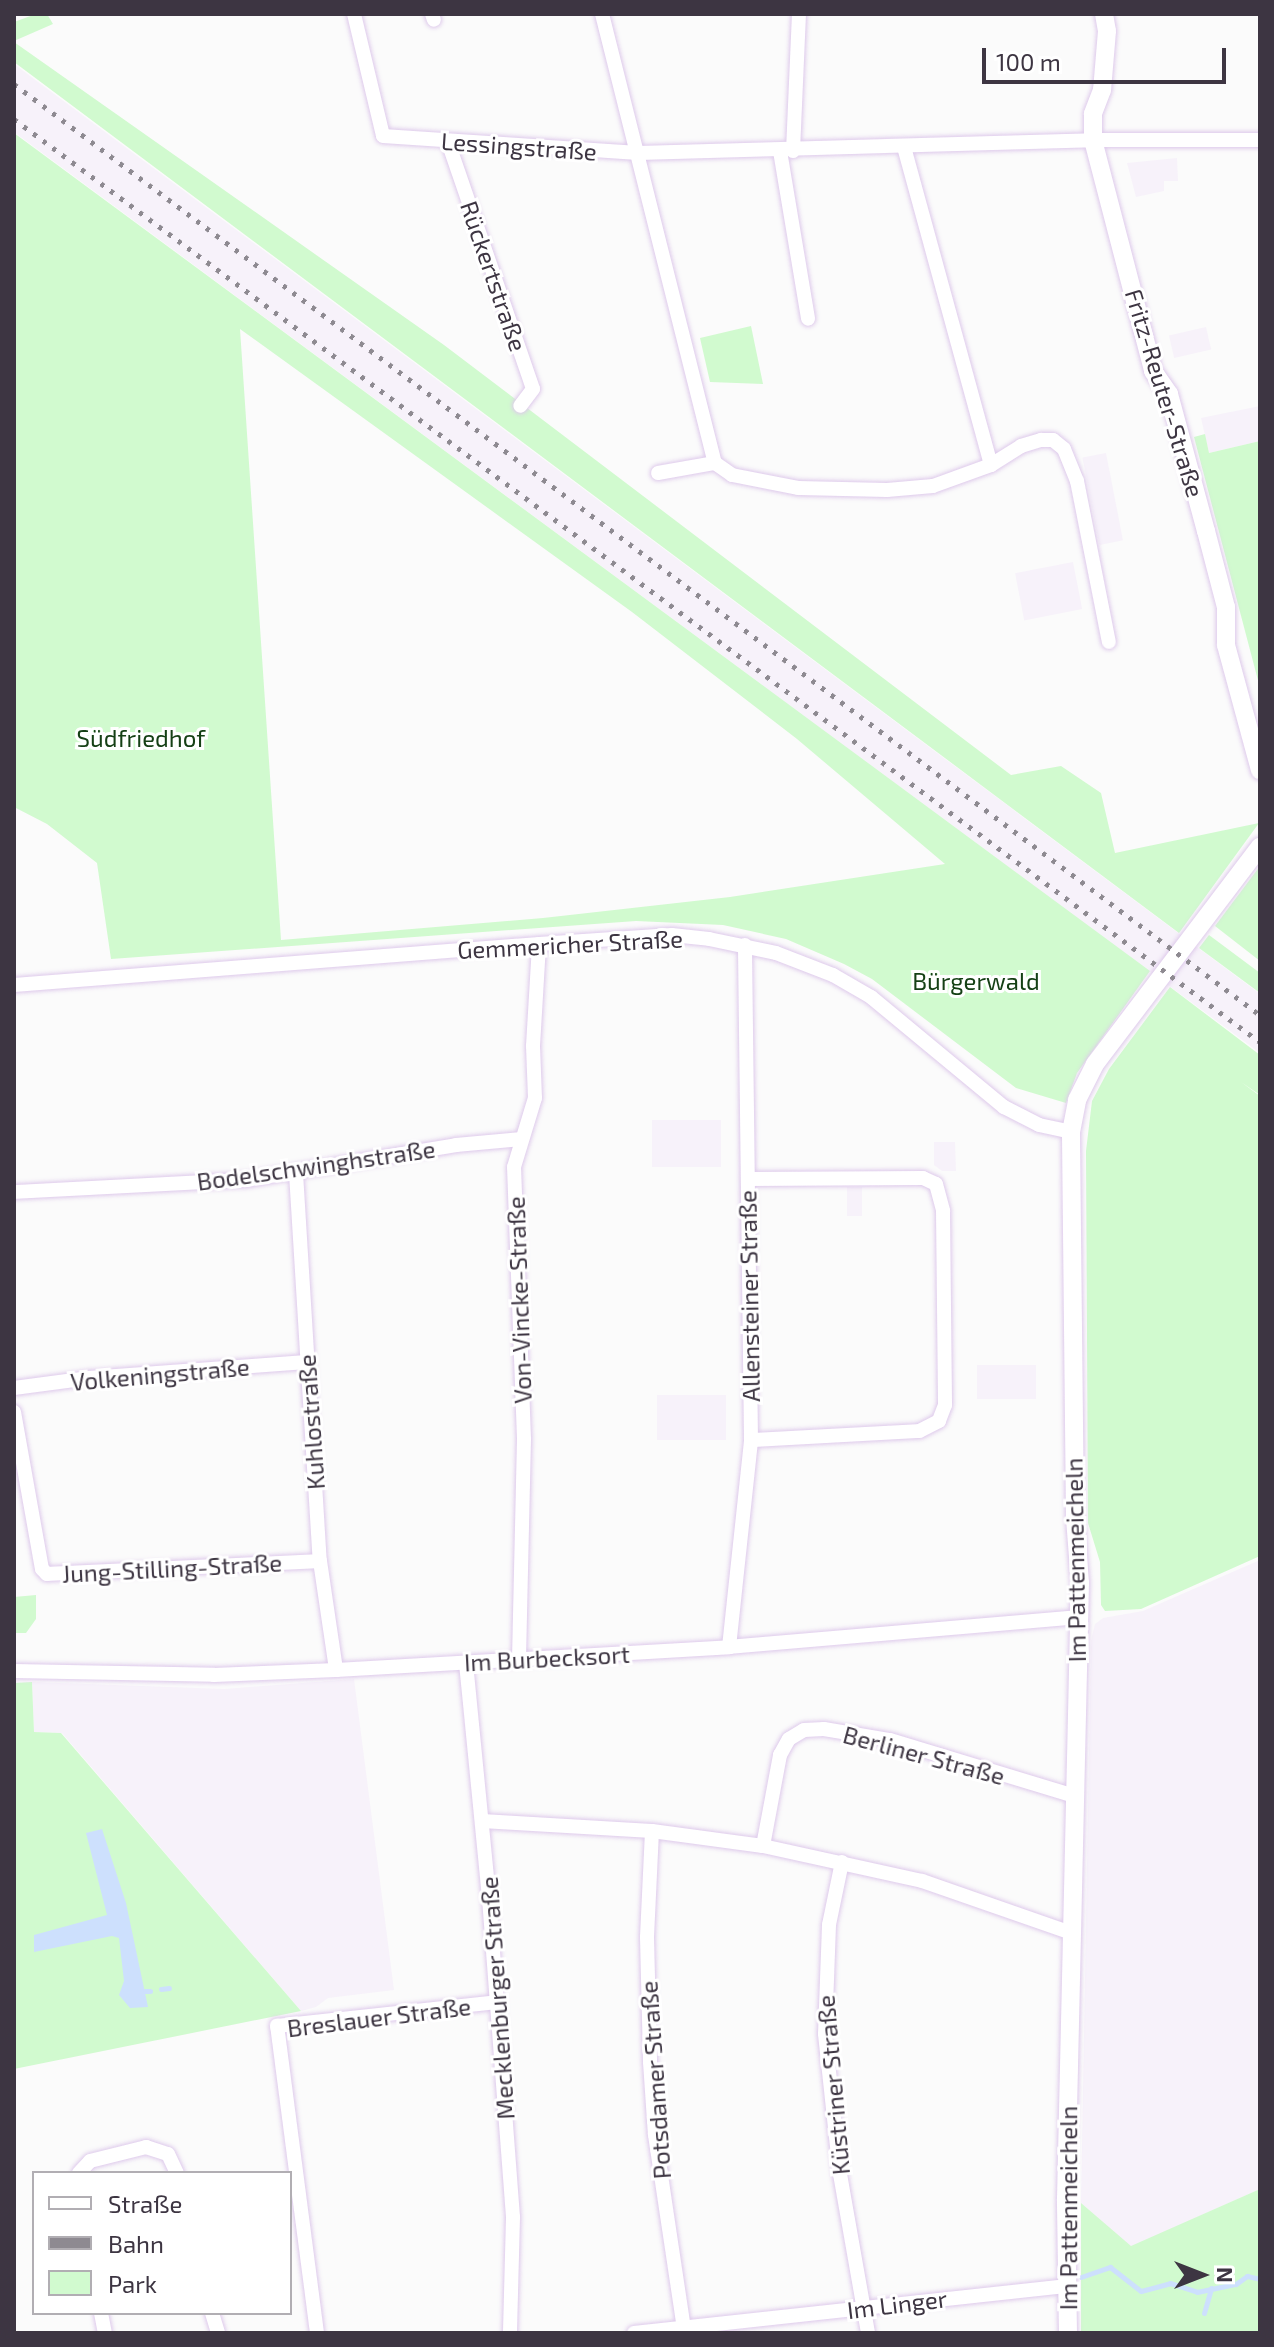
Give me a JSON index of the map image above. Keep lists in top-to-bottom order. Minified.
{"streets":{"street":["Lessingstraße","Rückertstraße","Fritz-Reuter-Straße","Gemmericher Straße","Bodelschwinghstraße","Allensteiner Straße","Von-Vincke-Straße","Volkeningstraße","Kuhlostraße","Im Pattenmeicheln","Jung-Stilling-Straße","Im Burbecksort","Berliner Straße","Mecklenburger Straße","Breslauer Straße","Potsdamer Straße","Küstriner Straße","Im Linger"]},"crossings":[["Lessingstraße","Rückertstraße"],["Lessingstraße","Fritz-Reuter-Straße"],["Gemmericher Straße","Allensteiner Straße"],["Gemmericher Straße","Von-Vincke-Straße"],["Gemmericher Straße","Im Pattenmeicheln"],["Bodelschwinghstraße","Von-Vincke-Straße"],["Bodelschwinghstraße","Kuhlostraße"],["Allensteiner Straße","Im Burbecksort"],["Von-Vincke-Straße","Im Burbecksort"],["Volkeningstraße","Kuhlostraße"],["Kuhlostraße","Jung-Stilling-Straße"],["Kuhlostraße","Im Burbecksort"],["Im Pattenmeicheln","Im Burbecksort"],["Im Pattenmeicheln","Berliner Straße"],["Im Pattenmeicheln","Im Linger"],["Im Burbecksort","Mecklenburger Straße"],["Mecklenburger Straße","Breslauer Straße"],["Potsdamer Straße","Im Linger"],["Küstriner Straße","Im Linger"]],"parks":["Südfriedhof","Bürgerwald"],"legend":["Straße","Bahn","Park"],"scale_bar":"100 m","north":"right"}
